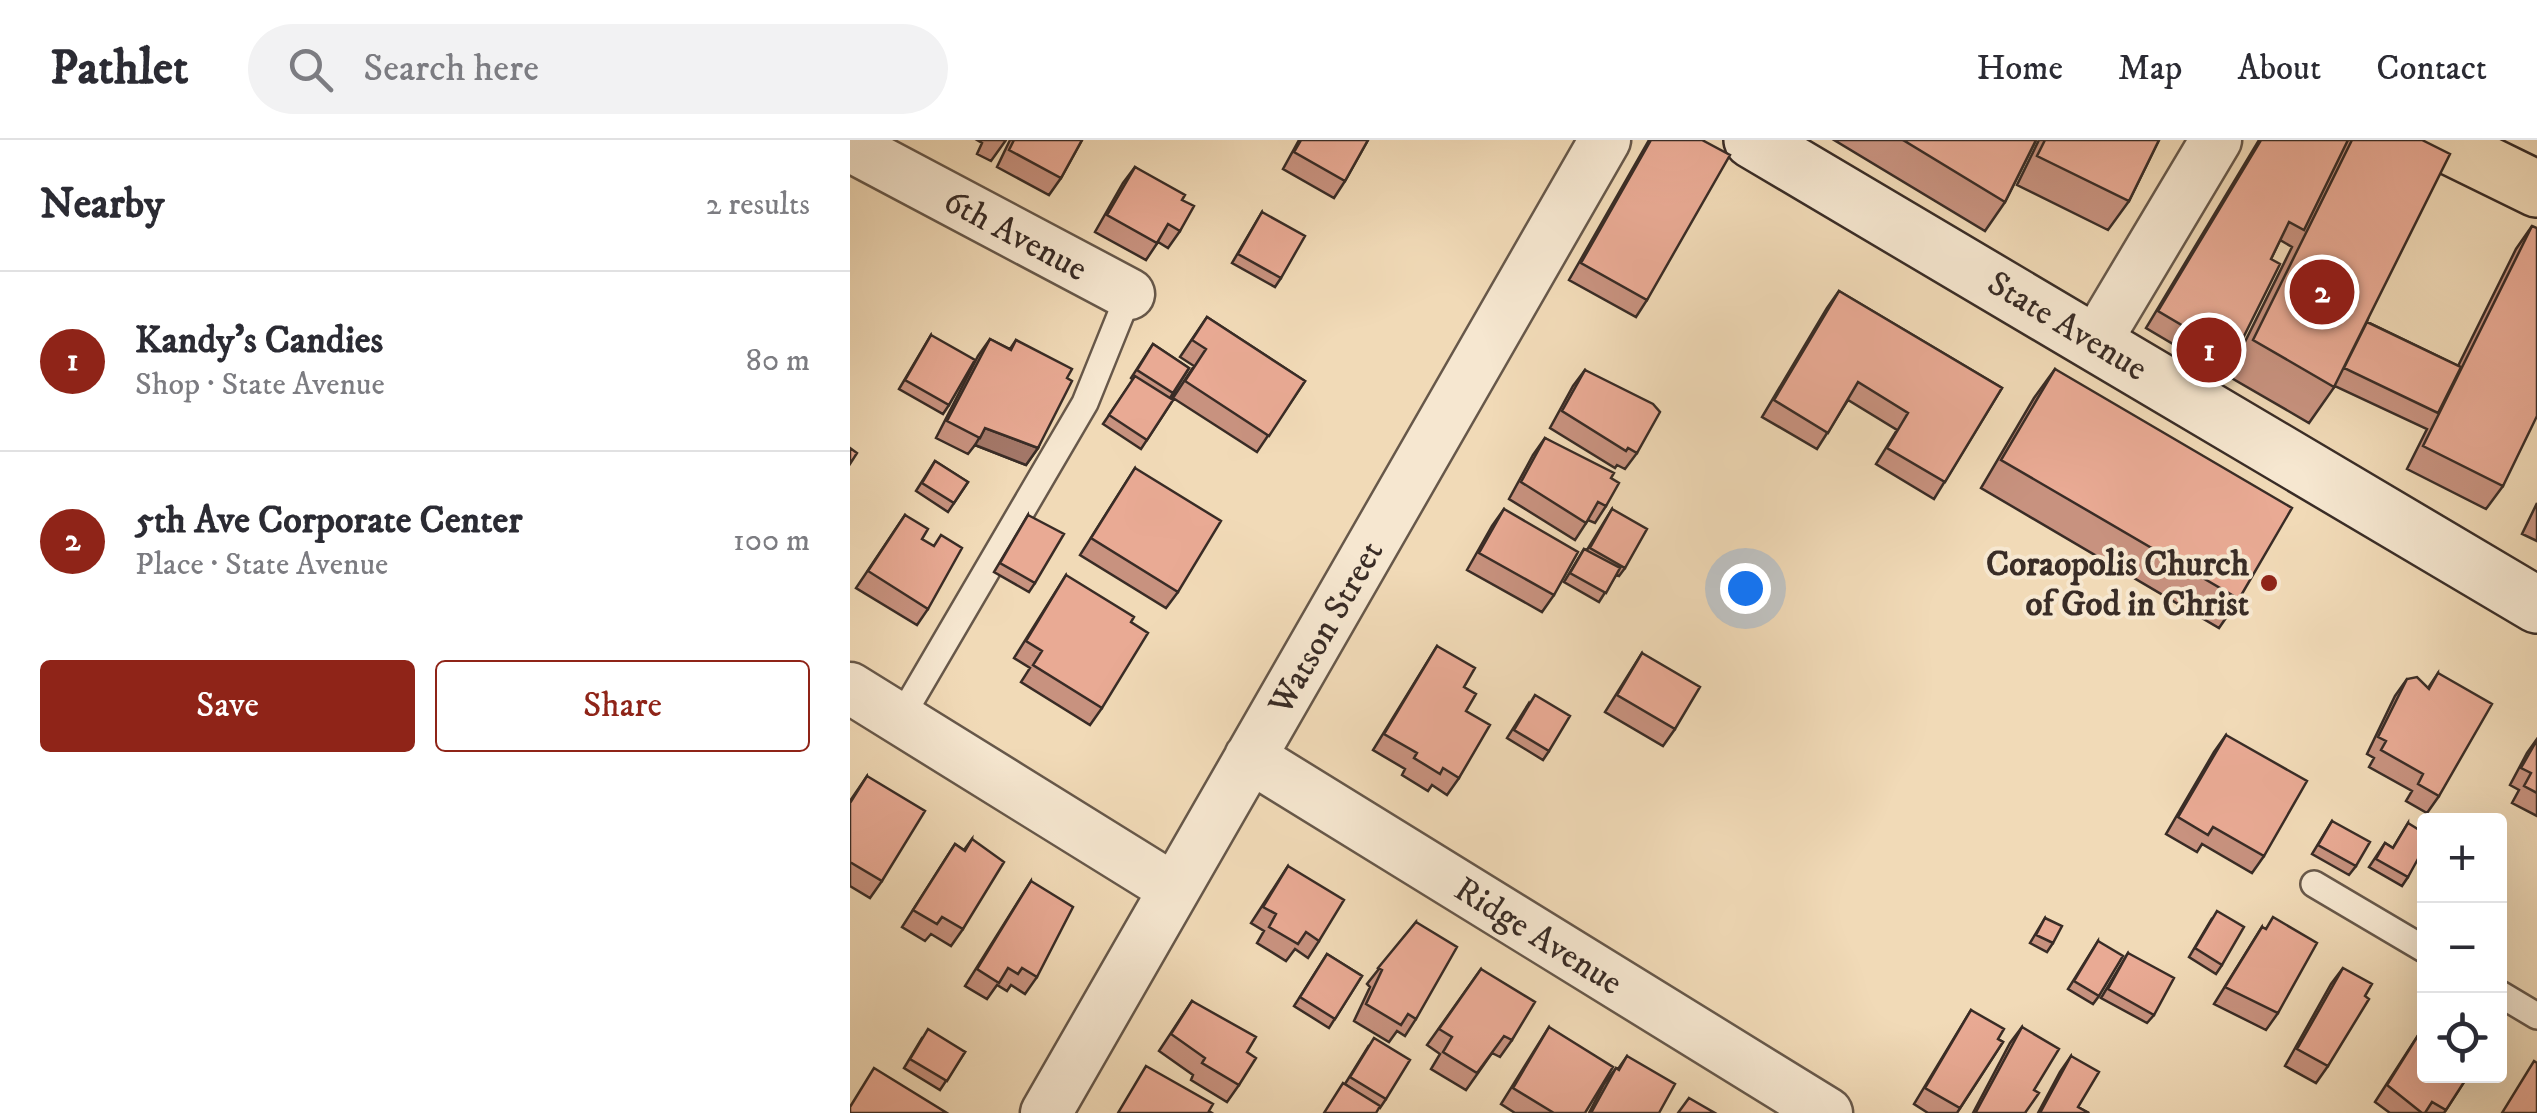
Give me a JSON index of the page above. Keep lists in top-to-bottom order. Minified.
{"streets":{"street":["6th Avenue","State Avenue","Watson Street","Ridge Avenue"]},"crossings":[["Watson Street","Ridge Avenue"]],"places":["Coraopolis Church of God in Christ"],"page":{"header":"Pathlet","search":"Search here","nav":["Home","Map","About","Contact"],"heading":["Nearby","2 results"],"pins":["2","1"],"list":[{"mark":"1","name":"Kandy's Candies","note":"Shop · State Avenue","value":"80 m"},{"mark":"2","name":"5th Ave Corporate Center","note":"Place · State Avenue","value":"100 m"}],"buttons":["Save","Share"],"map_buttons":["+","−"]}}
